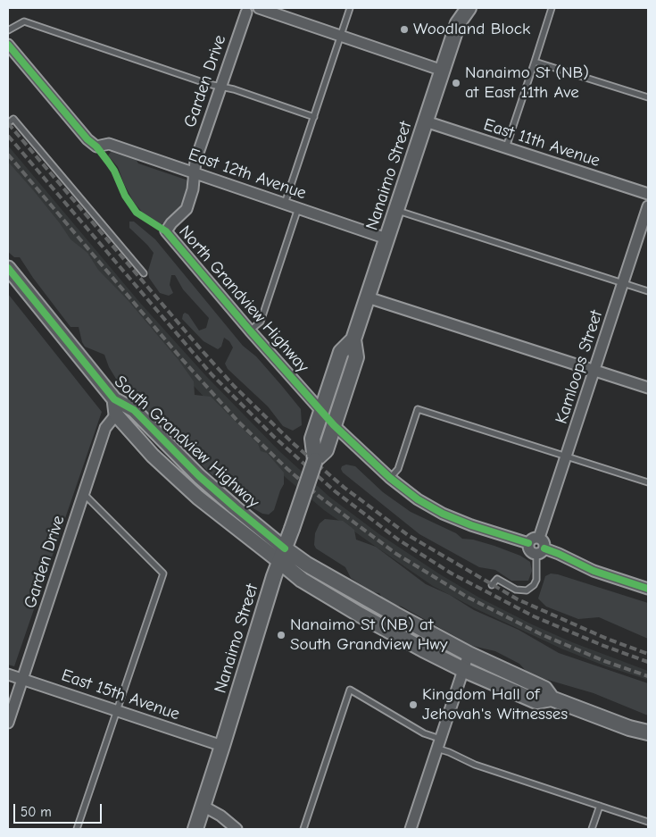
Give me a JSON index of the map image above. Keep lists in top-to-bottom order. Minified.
{"streets":{"main road":["Nanaimo Street","South Grandview Highway"],"street":["Garden Drive","East 11th Avenue","East 12th Avenue","North Grandview Highway","Kamloops Street","East 15th Avenue"]},"crossings":[["Garden Drive","East 12th Avenue"],["Garden Drive","North Grandview Highway"],["Garden Drive","South Grandview Highway"],["Garden Drive","East 15th Avenue"],["East 11th Avenue","Nanaimo Street"],["East 12th Avenue","Nanaimo Street"],["Nanaimo Street","North Grandview Highway"],["Nanaimo Street","South Grandview Highway"],["Nanaimo Street","East 15th Avenue"]],"places":["Woodland Block","Nanaimo St (NB) at East 11th Ave","Nanaimo St (NB) at South Grandview Hwy","Kingdom Hall of Jehovah's Witnesses"],"scale_bar":"50 m"}
